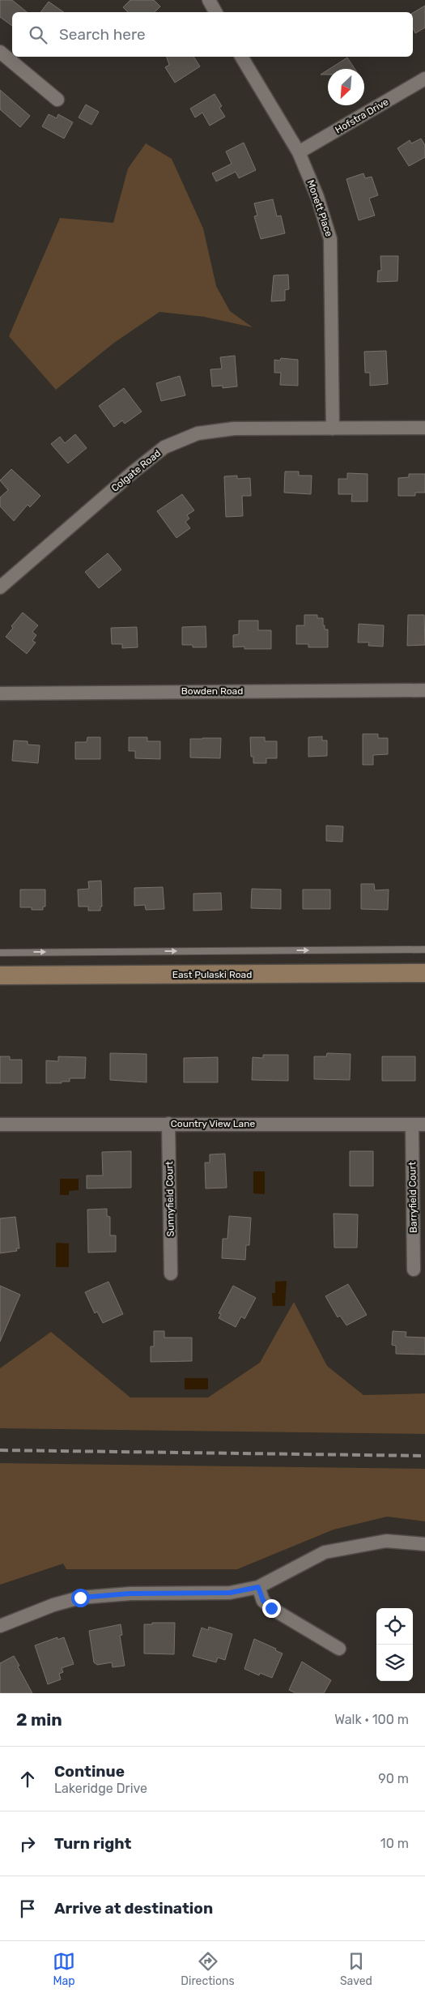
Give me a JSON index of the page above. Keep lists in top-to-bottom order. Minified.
{"streets":{"main road":["East Pulaski Road"],"street":["Hofstra Drive","Monett Place","Colgate Road","Bowden Road","Country View Lane","Barryfield Court","Sunnyfield Court"]},"crossings":[["Hofstra Drive","Monett Place"],["Monett Place","Colgate Road"],["Country View Lane","Barryfield Court"],["Country View Lane","Sunnyfield Court"]],"north":"bottom left","page":{"search":"Search here","heading":["2 min","Walk · 100 m"],"list":[["Continue","Lakeridge Drive","90 m"],["Turn right","10 m"],"Arrive at destination"],"nav":["Map","Directions","Saved"]}}
